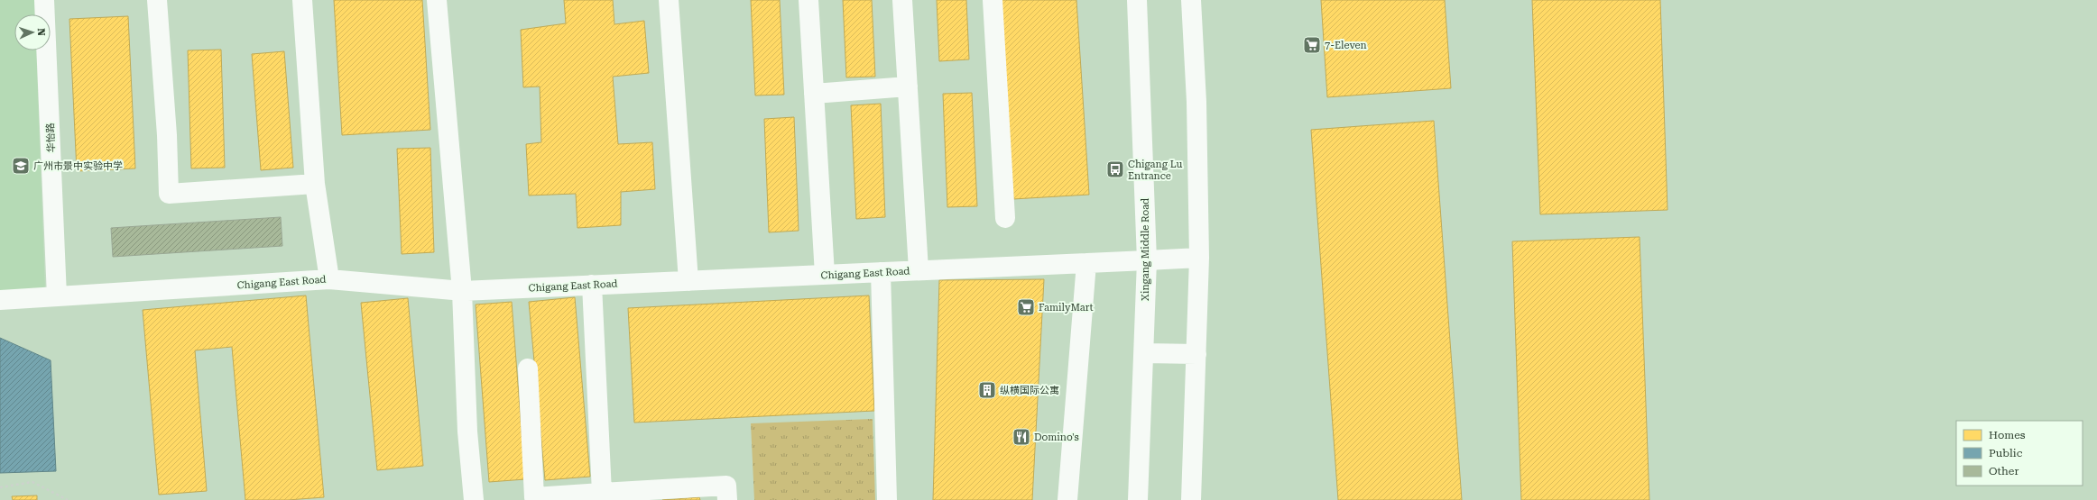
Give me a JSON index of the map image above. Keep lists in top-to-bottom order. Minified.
{"streets":{"street":["华怡路","Xingang Middle Road","Chigang East Road"]},"crossings":[["华怡路","Chigang East Road"],["Xingang Middle Road","Chigang East Road"]],"places":{"supermarket":["7-Eleven","FamilyMart"],"school or university":["广州市景中实验中学"],"bus stop":["Chigang Lu Entrance"],"building":["纵横国际公寓"],"restaurant":["Domino's"]},"legend":["Homes","Public","Other"],"north":"right"}
